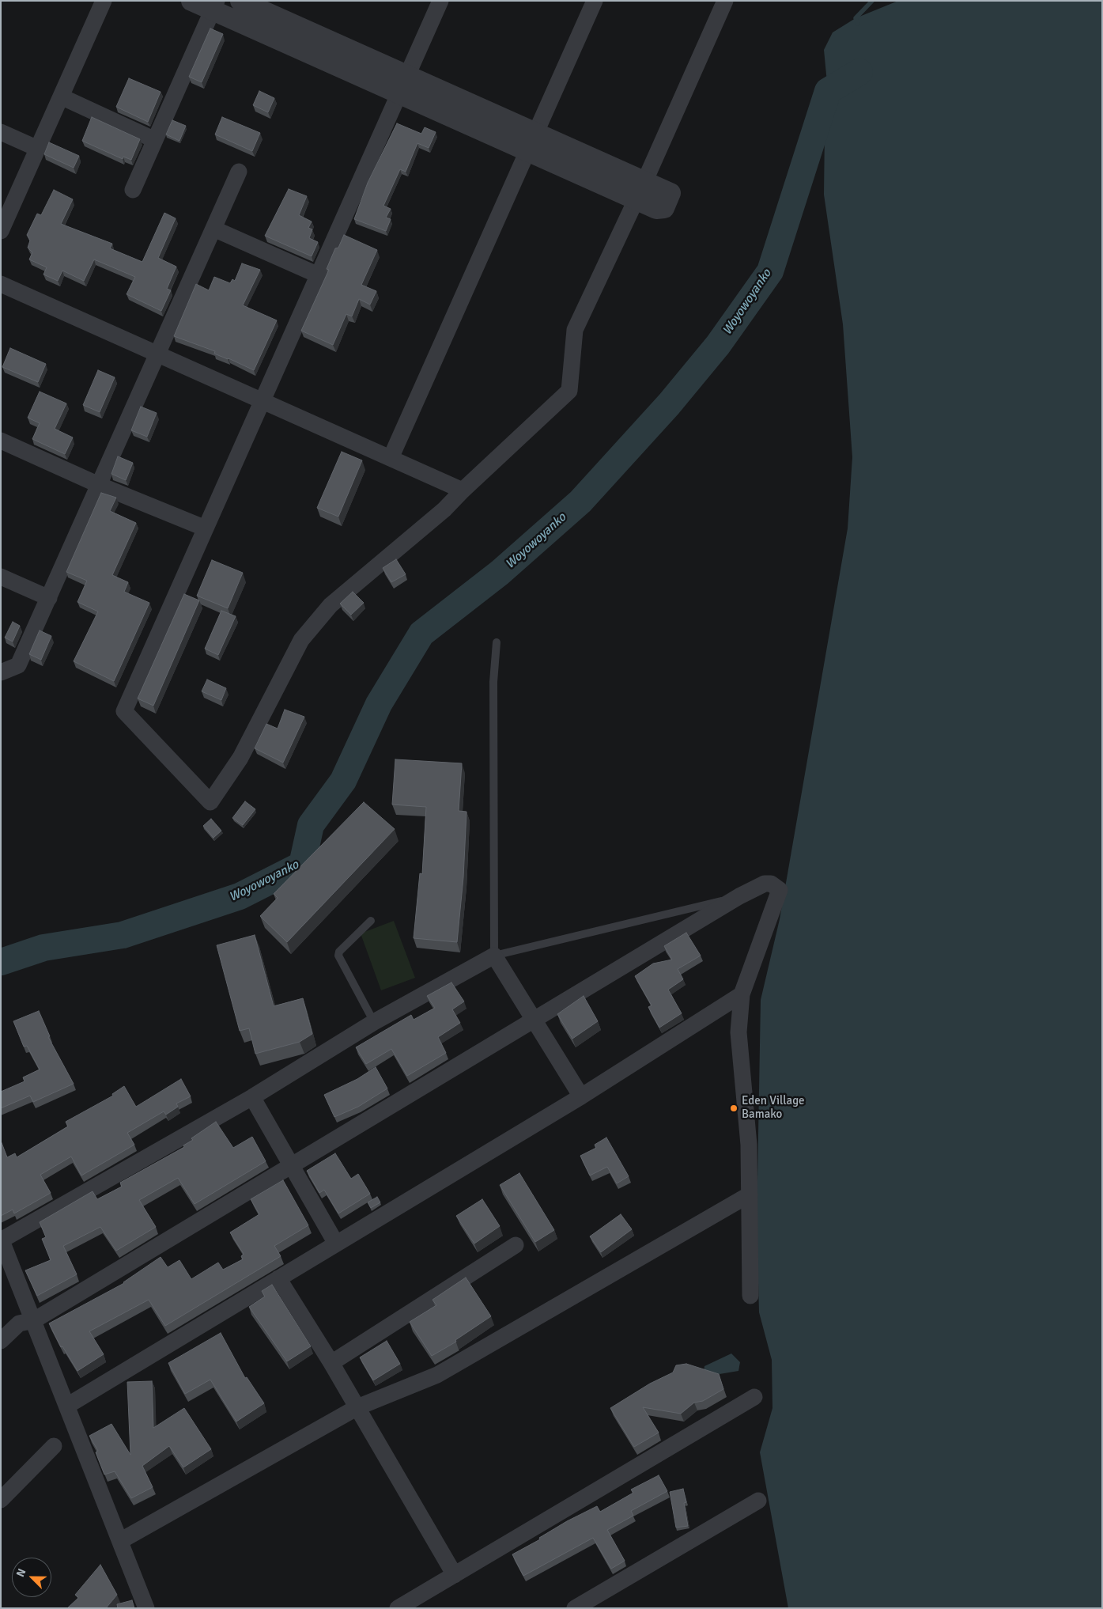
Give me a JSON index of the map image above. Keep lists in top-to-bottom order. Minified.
{"water":["Woyowoyanko"],"places":["Eden Village Bamako"],"north":"top left"}
